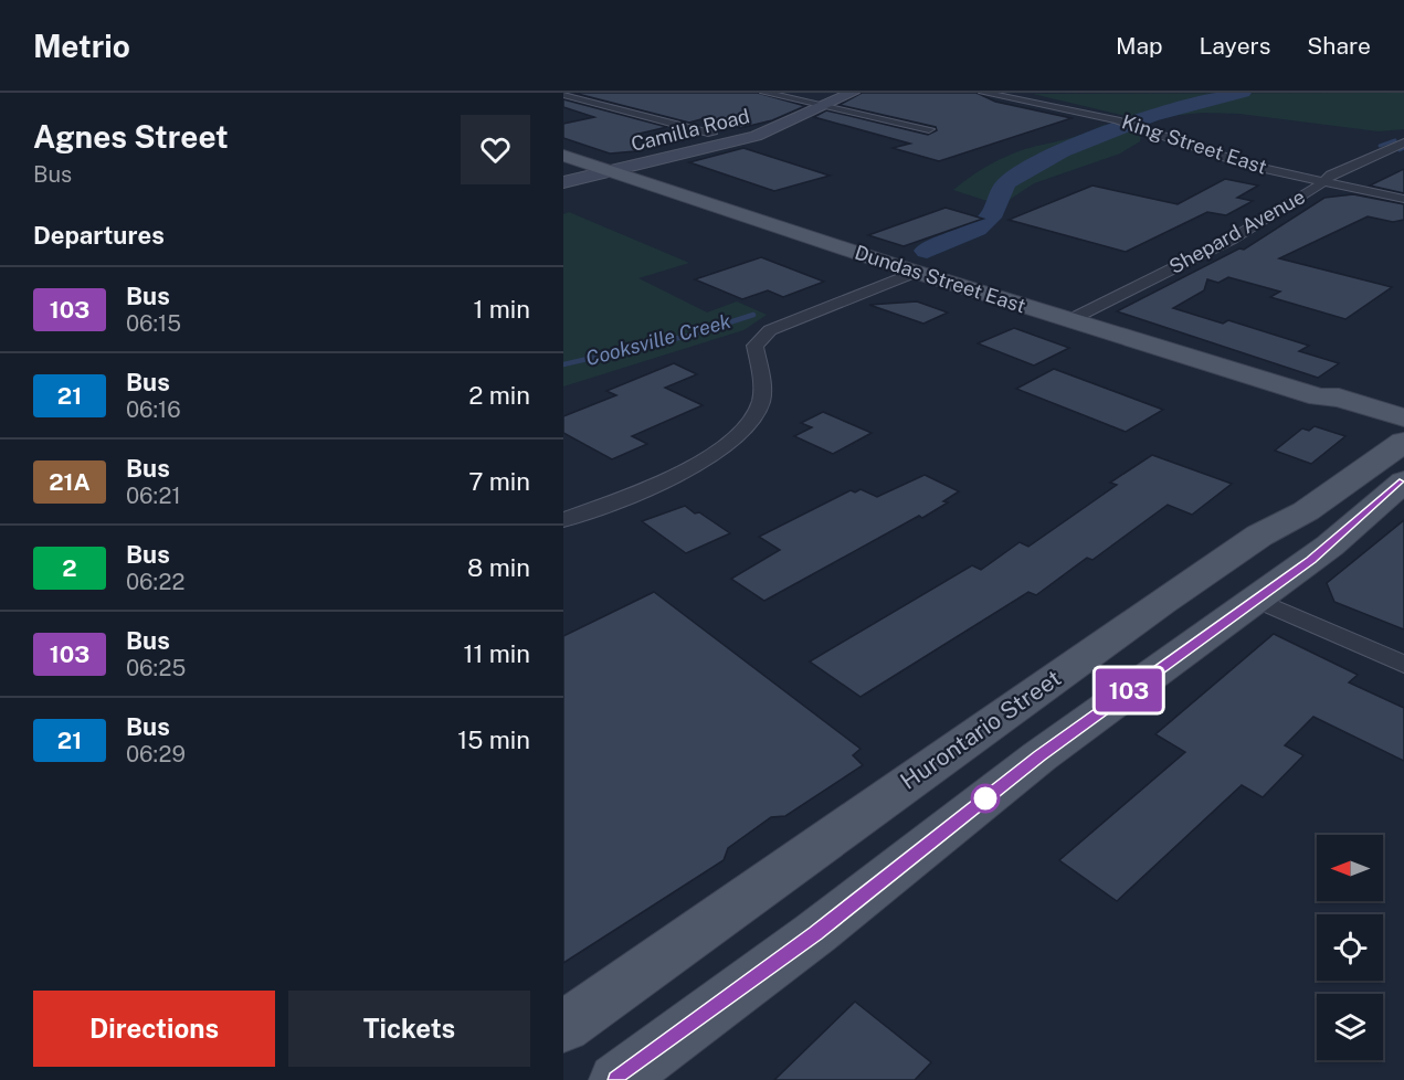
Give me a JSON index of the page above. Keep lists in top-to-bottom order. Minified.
{"streets":{"main road":["Dundas Street East","Hurontario Street"],"street":["Camilla Road","King Street East","Shepard Avenue"]},"crossings":[["Camilla Road","Dundas Street East"],["King Street East","Shepard Avenue"],["Shepard Avenue","Dundas Street East"]],"water":["Cooksville Creek"],"lines":["bus line 103"],"north":"left","page":{"header":"Metrio","nav":["Map","Layers","Share"],"heading":[["Agnes Street","Bus"],"Departures"],"on_map":"103","list":[{"mark":"103","name":"Bus","note":"06:15","value":"1 min"},{"mark":"21","name":"Bus","note":"06:16","value":"2 min"},{"mark":"21A","name":"Bus","note":"06:21","value":"7 min"},{"mark":"2","name":"Bus","note":"06:22","value":"8 min"},{"mark":"103","name":"Bus","note":"06:25","value":"11 min"},{"mark":"21","name":"Bus","note":"06:29","value":"15 min"}],"buttons":["Directions","Tickets"]}}
